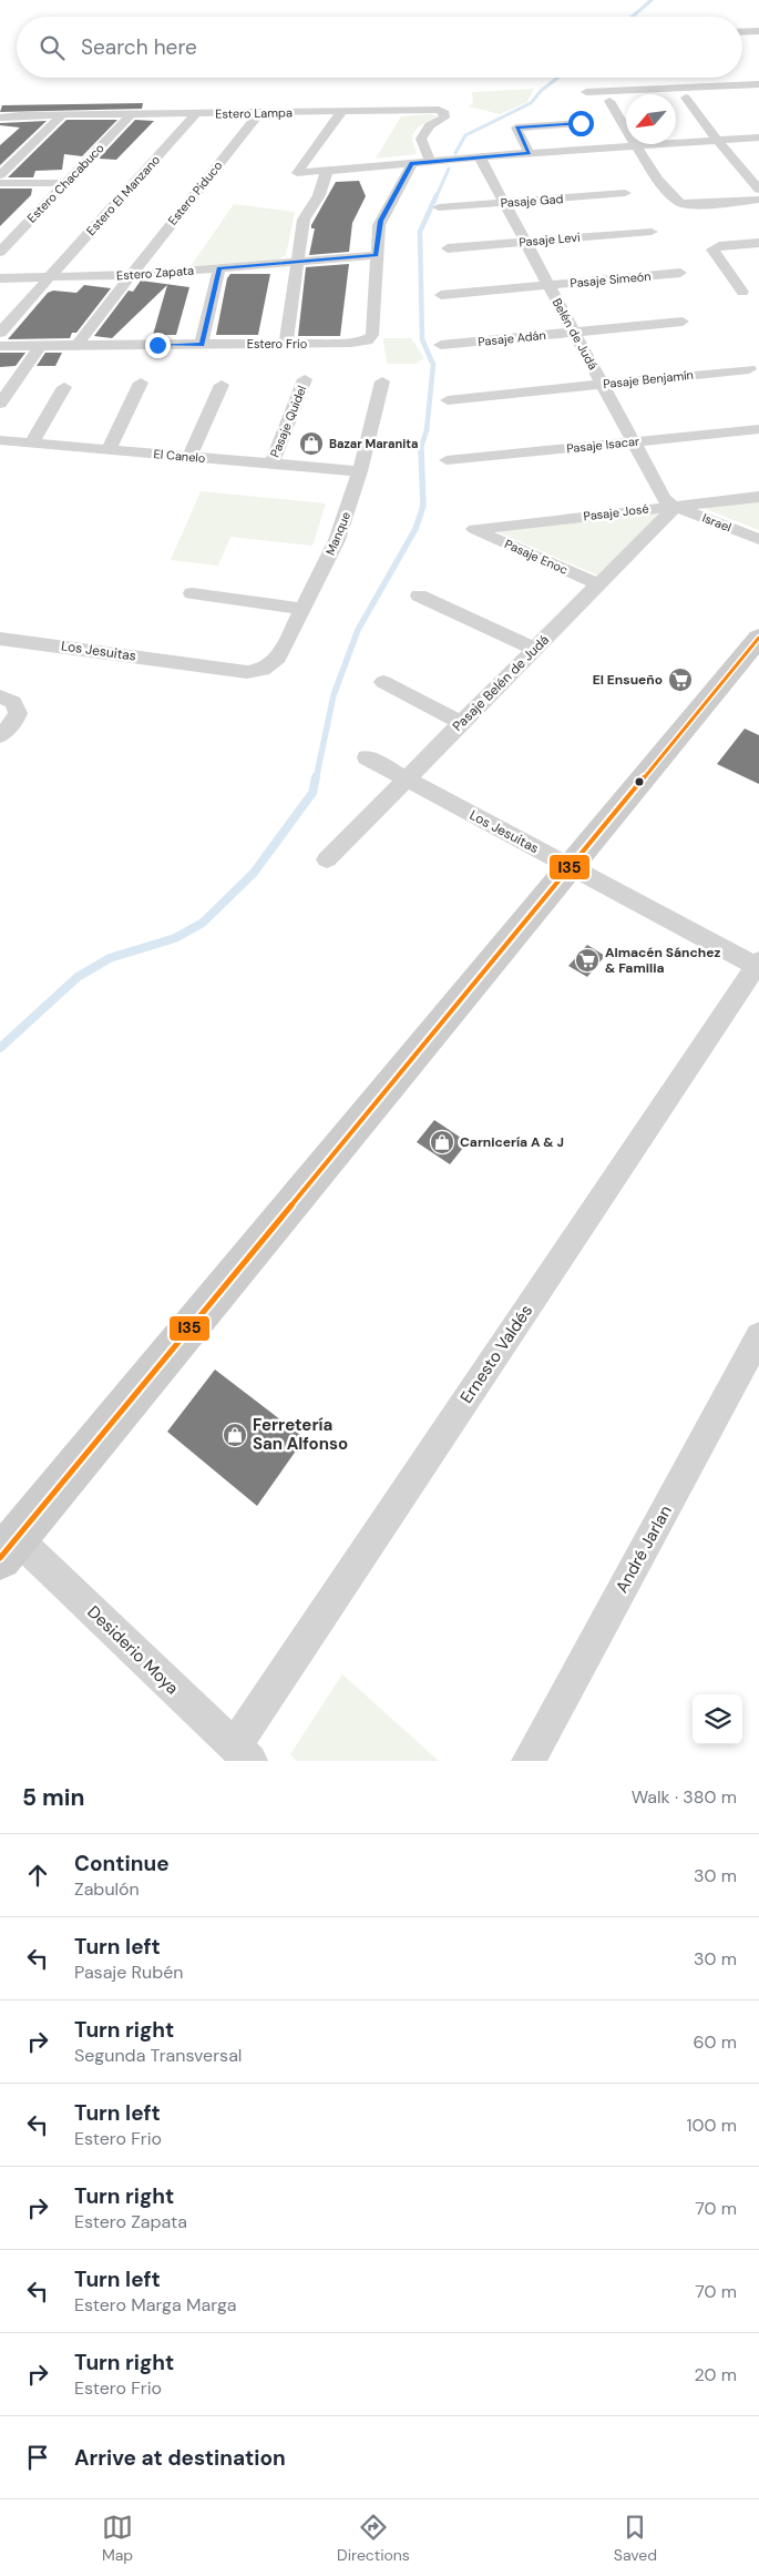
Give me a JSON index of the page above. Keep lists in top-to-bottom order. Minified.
{"streets":{"street":["Estero Lampa","Estero Chacabuco","Estero Piduco","Estero El Manzano","Pasaje Gad","Pasaje Levi","Estero Zapata","Pasaje Simeón","Belén de Judá","Pasaje Adán","Estero Frio","Pasaje Benjamín","Pasaje Quidel","Pasaje Isacar","El Canelo","Pasaje José","Israel","Manque","Pasaje Enoc","Los Jesuitas","Pasaje Belén de Judá","Ernesto Valdés","André Jarlan","Desiderio Moya"]},"crossings":[["Estero Lampa","Estero Chacabuco"],["Estero Lampa","Estero Piduco"],["Estero Lampa","Estero El Manzano"],["Estero Piduco","Estero Zapata"],["Estero Piduco","Estero Frio"],["Estero El Manzano","Estero Zapata"],["Pasaje Gad","Belén de Judá"],["Pasaje Levi","Belén de Judá"],["Estero Zapata","Estero Frio"],["Pasaje Simeón","Belén de Judá"],["Belén de Judá","Pasaje Adán"],["Belén de Judá","Pasaje Benjamín"],["Belén de Judá","Pasaje Isacar"],["Belén de Judá","Pasaje José"],["Belén de Judá","Israel"],["Belén de Judá","Pasaje Belén de Judá"],["Pasaje Quidel","El Canelo"],["El Canelo","Manque"],["Pasaje José","Israel"],["Pasaje José","Pasaje Enoc"],["Pasaje José","Pasaje Belén de Judá"],["Israel","Pasaje Belén de Judá"],["Manque","Los Jesuitas"],["Pasaje Enoc","Pasaje Belén de Judá"],["Los Jesuitas","Pasaje Belén de Judá"],["Los Jesuitas","Ernesto Valdés"],["Ernesto Valdés","Desiderio Moya"]],"places":{"shop":["Bazar Maranita","Carnicería A & J","Ferretería San Alfonso"],"supermarket":["El Ensueño","Almacén Sánchez & Familia"]},"lines":["transit line I35"],"north":"bottom left","page":{"search":"Search here","heading":["5 min","Walk · 380 m"],"list":[["Continue","Zabulón","30 m"],["Turn left","Pasaje Rubén","30 m"],["Turn right","Segunda Transversal","60 m"],["Turn left","Estero Frio","100 m"],["Turn right","Estero Zapata","70 m"],["Turn left","Estero Marga Marga","70 m"],["Turn right","Estero Frio","20 m"],"Arrive at destination"],"nav":["Map","Directions","Saved"]}}
